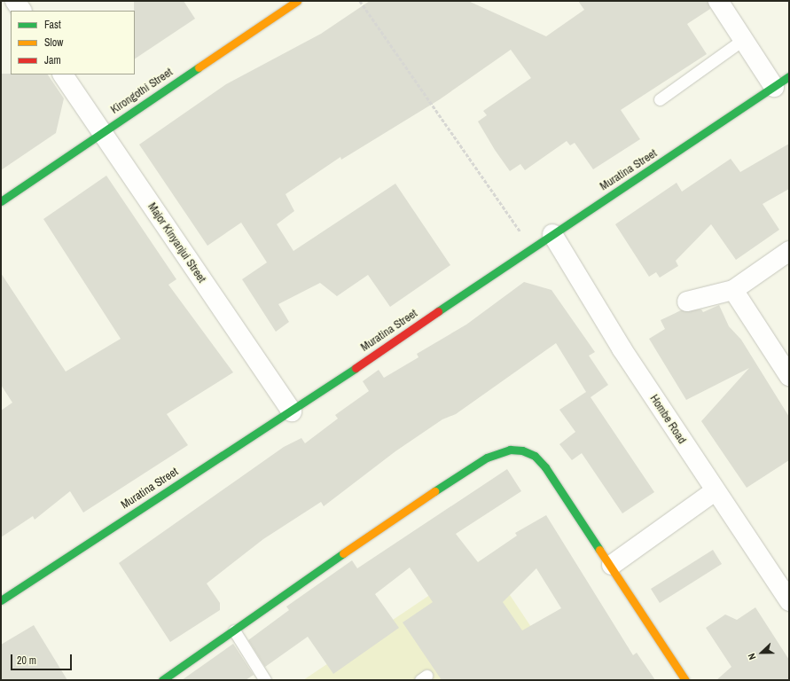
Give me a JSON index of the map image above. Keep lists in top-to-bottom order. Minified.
{"streets":{"street":["Kirongothi Street","Muratina Street","Major Kinyanjui Street","Hombe Road"]},"crossings":[["Kirongothi Street","Major Kinyanjui Street"],["Muratina Street","Major Kinyanjui Street"],["Muratina Street","Hombe Road"]],"legend":["Fast","Slow","Jam"],"scale_bar":"20 m","north":"left"}
